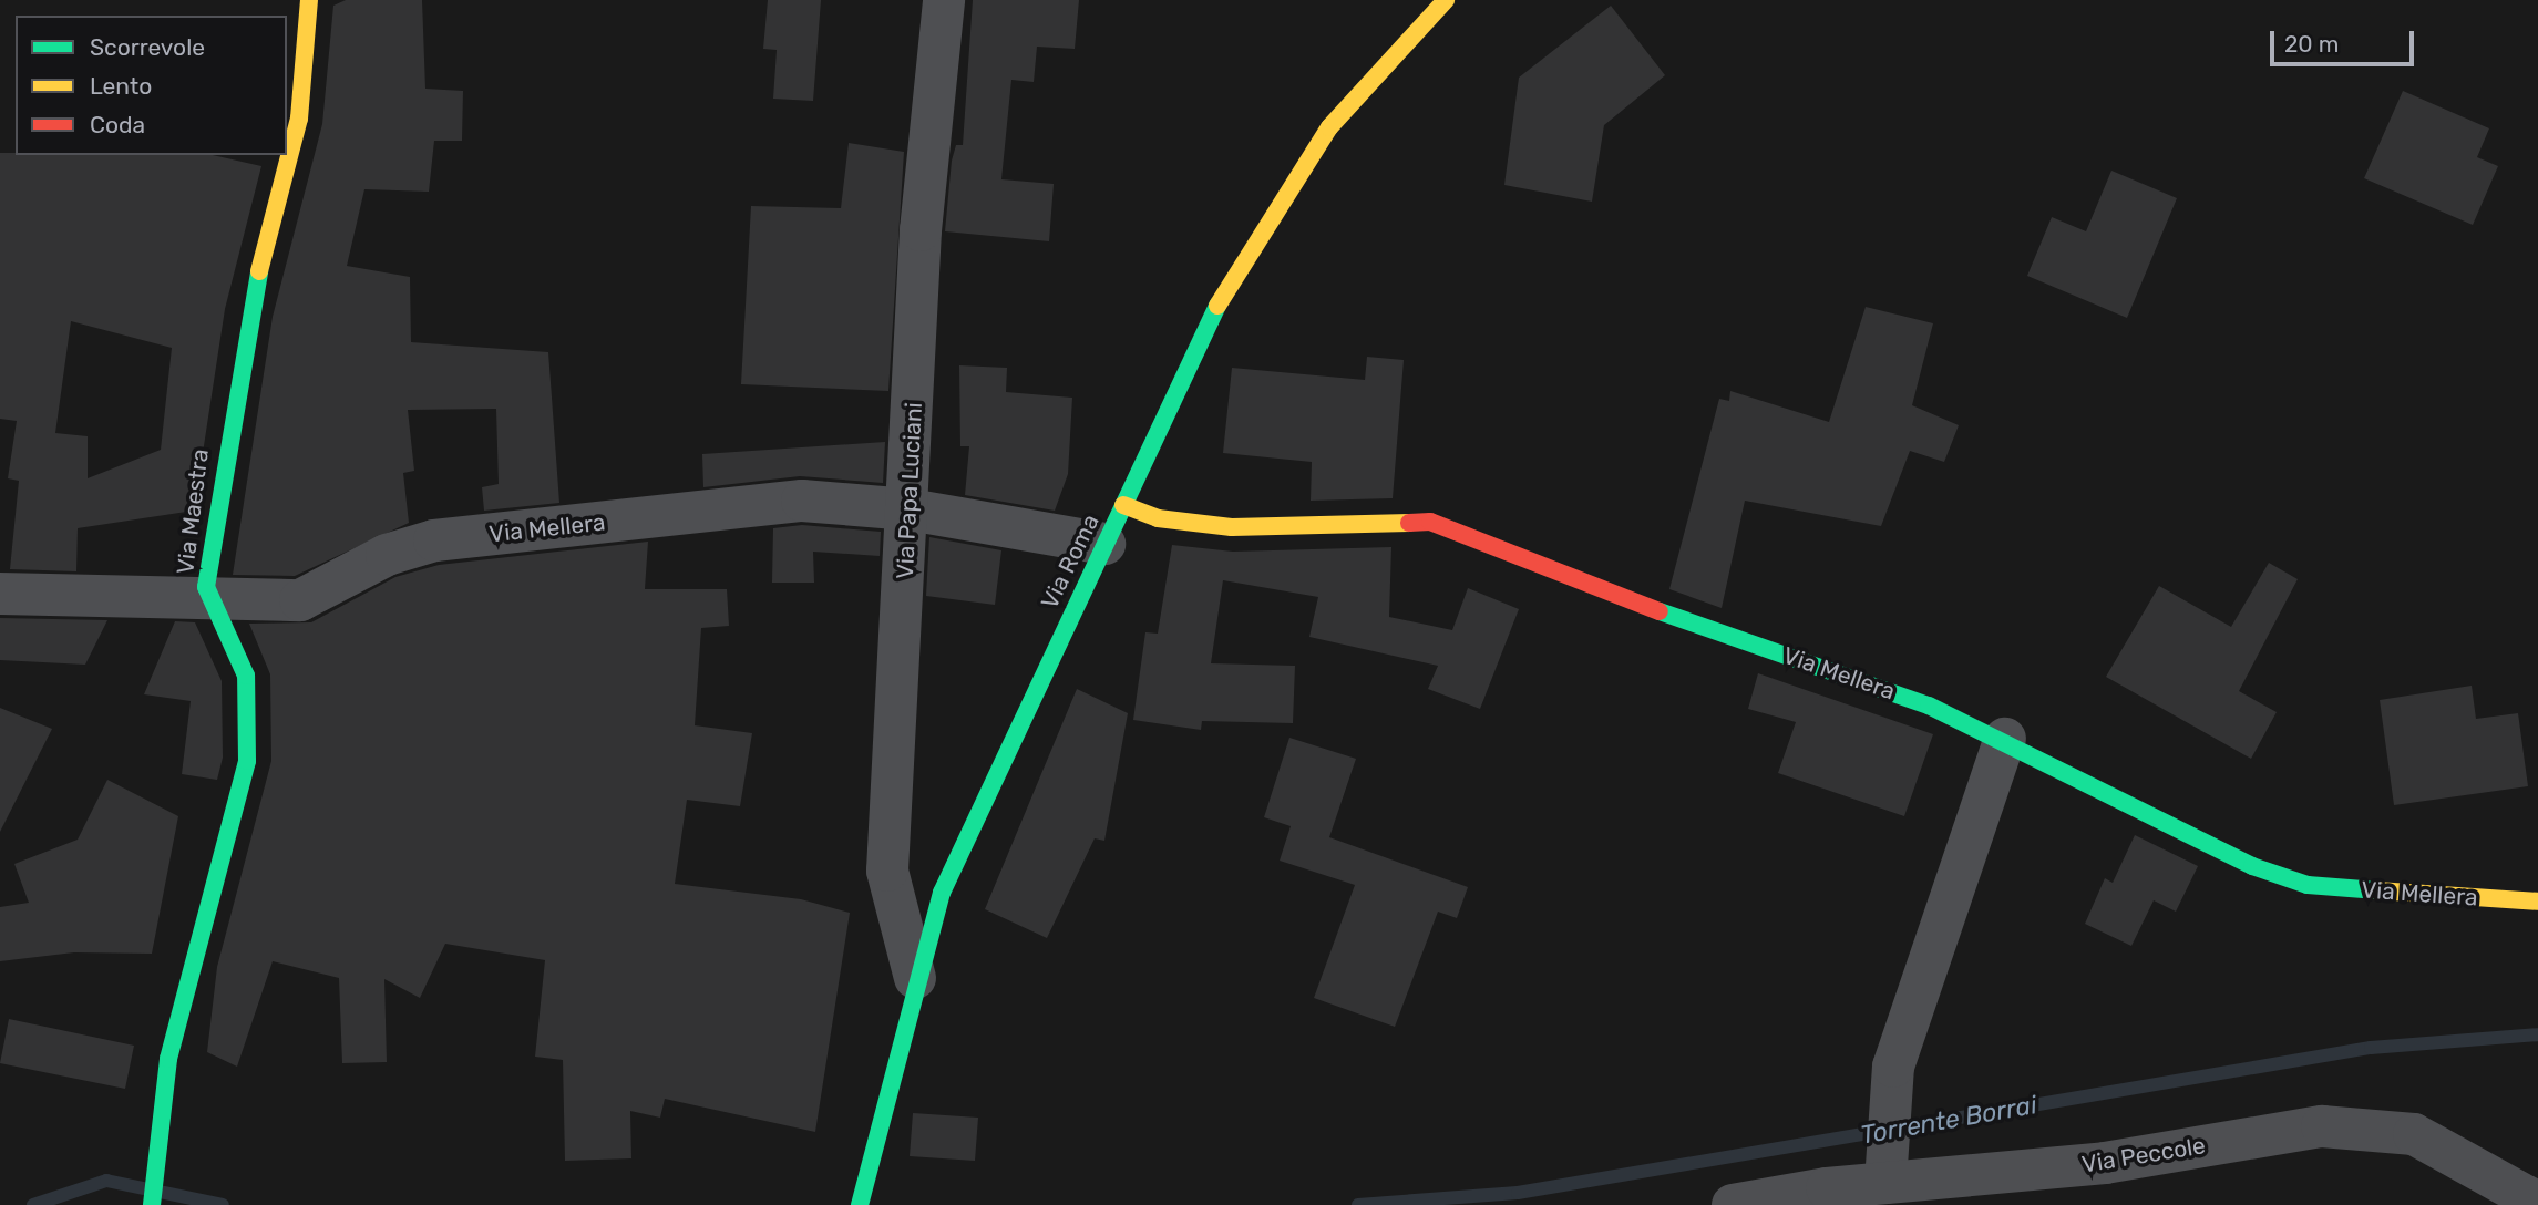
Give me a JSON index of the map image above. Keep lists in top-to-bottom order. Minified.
{"streets":{"street":["Via Papa Luciani","Via Maestra","Via Mellera","Via Roma","Via Peccole"]},"crossings":[["Via Papa Luciani","Via Mellera"],["Via Papa Luciani","Via Roma"],["Via Maestra","Via Mellera"],["Via Mellera","Via Roma"]],"water":["Torrente Borrai"],"legend":["Scorrevole","Lento","Coda"],"scale_bar":"20 m"}
